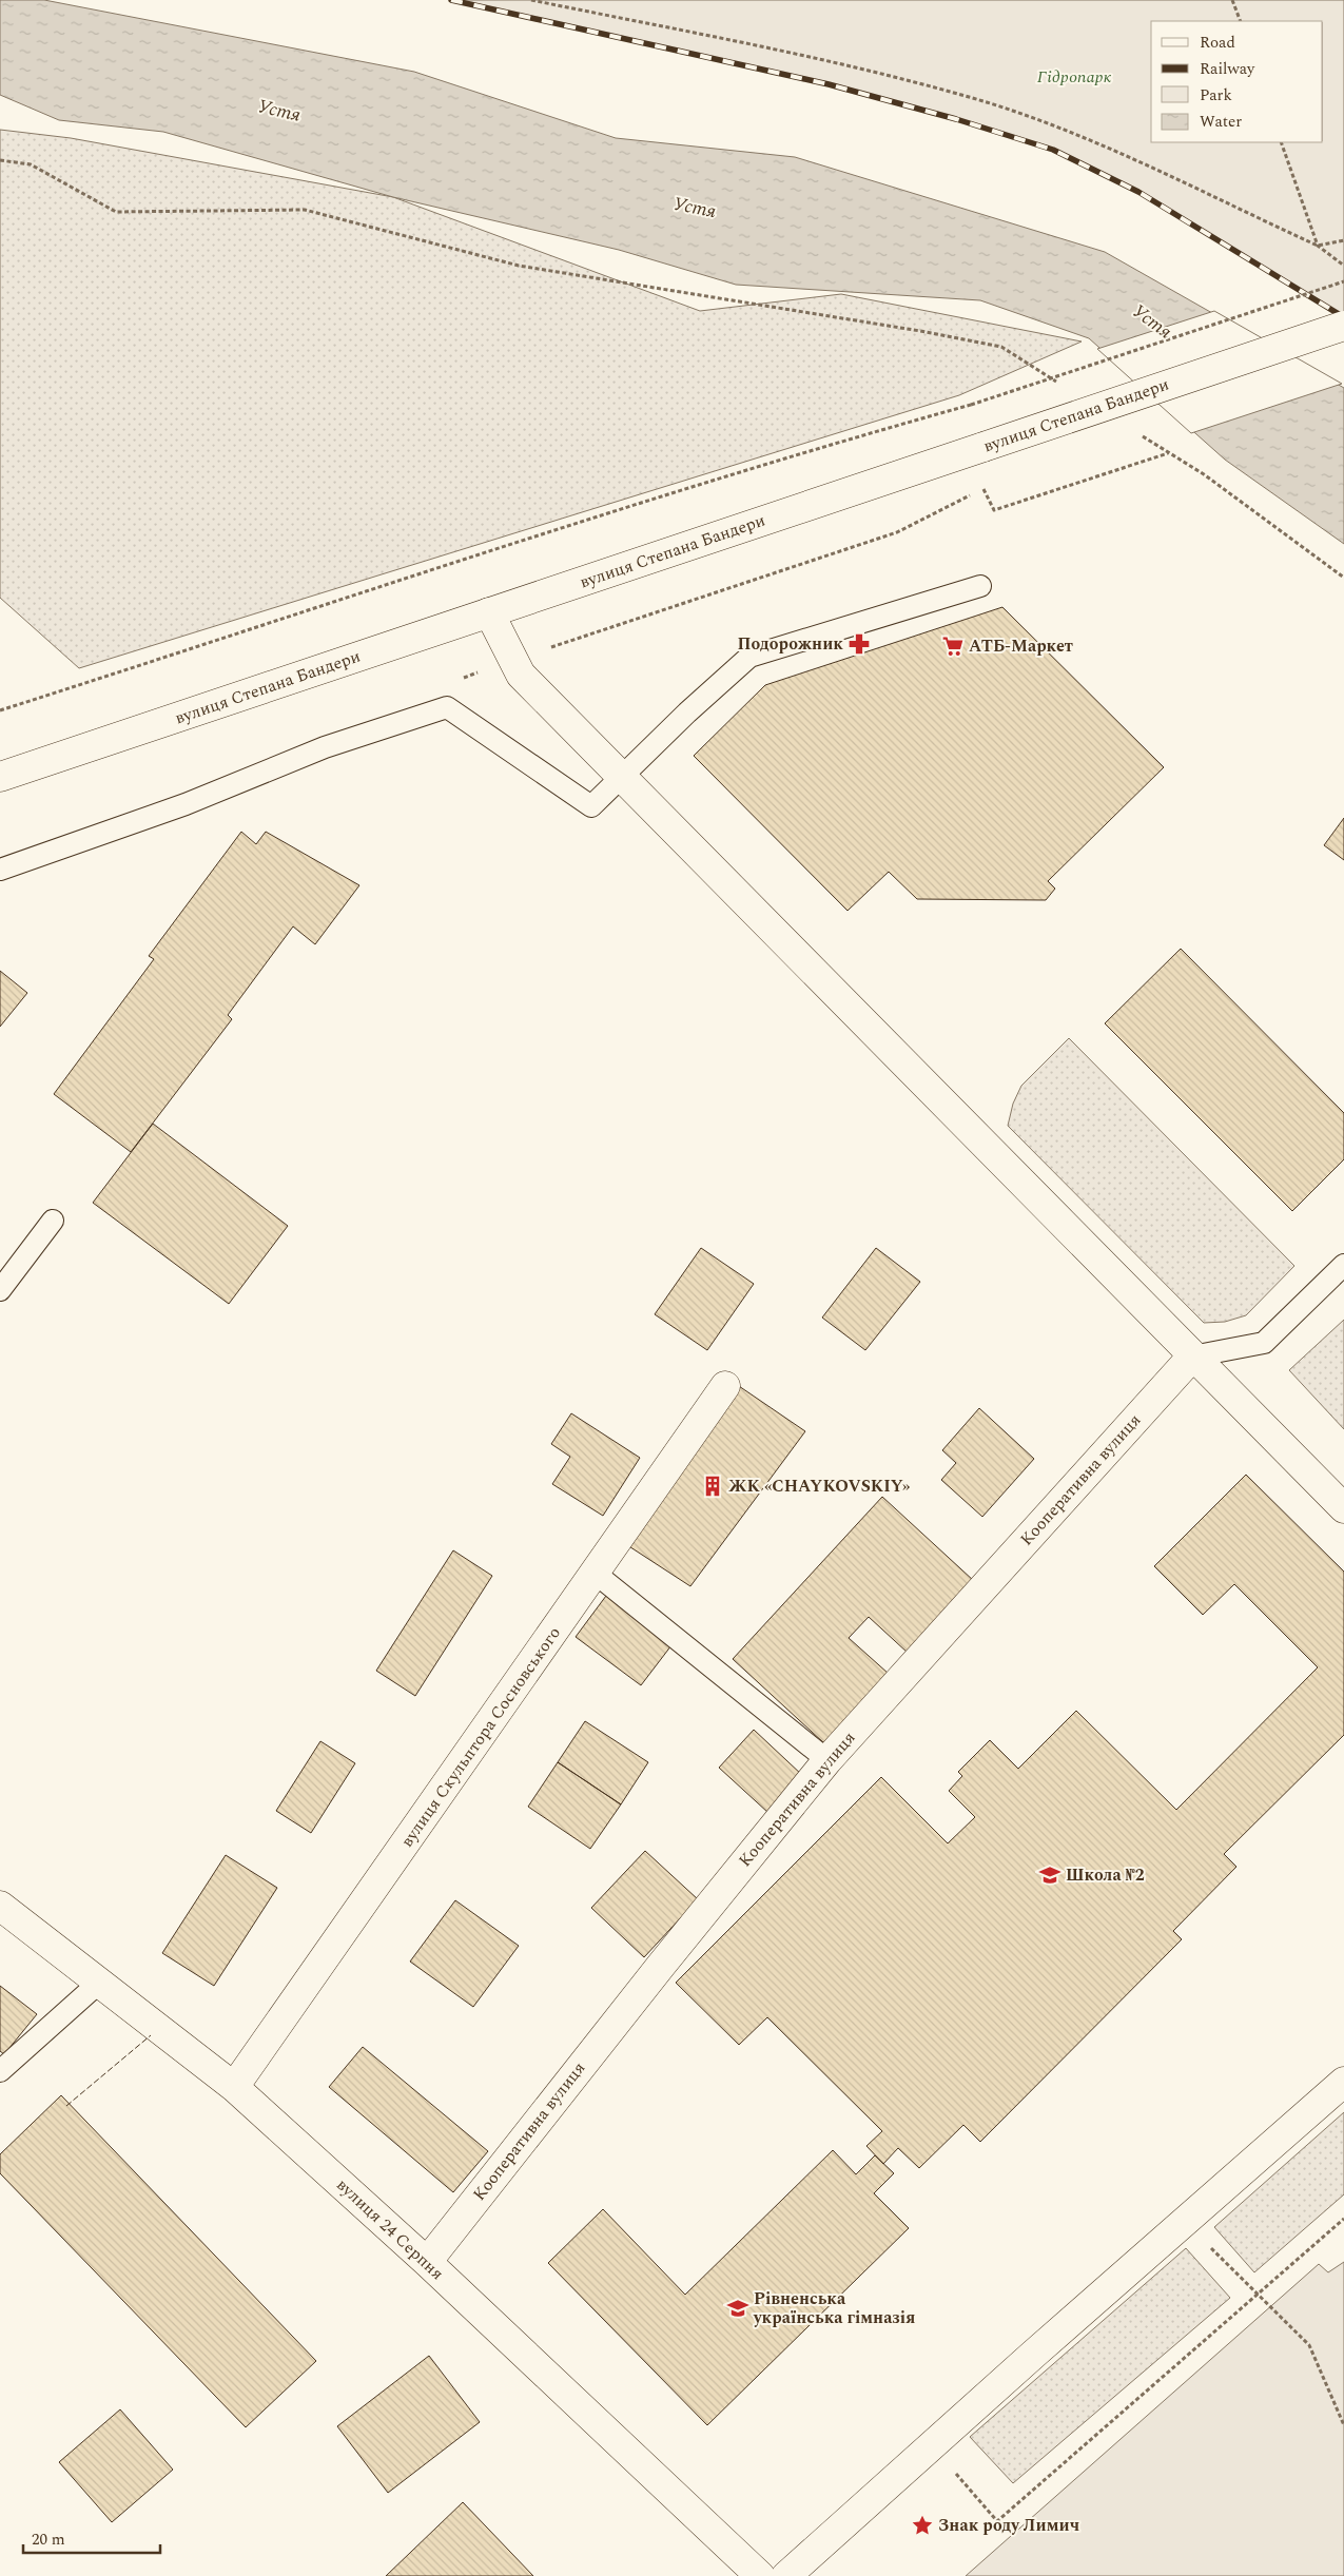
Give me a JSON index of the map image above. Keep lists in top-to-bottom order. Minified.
{"streets":{"street":["вулиця Степана Бандери","Кооперативна вулиця","вулиця Скульптора Сосновського","вулиця 24 Серпня"]},"crossings":[["Кооперативна вулиця","вулиця 24 Серпня"],["вулиця Скульптора Сосновського","вулиця 24 Серпня"]],"water":["Устя"],"parks":["Гідропарк"],"places":{"pharmacy":["Подорожник"],"supermarket":["АТБ-Маркет"],"building":["ЖК «CHAYKOVSKIY»"],"school or university":["Школа №2","Рівненська українська гімназія"],"place":["Знак роду Лимич"]},"legend":["Road","Railway","Park","Water"],"scale_bar":"20 m"}
